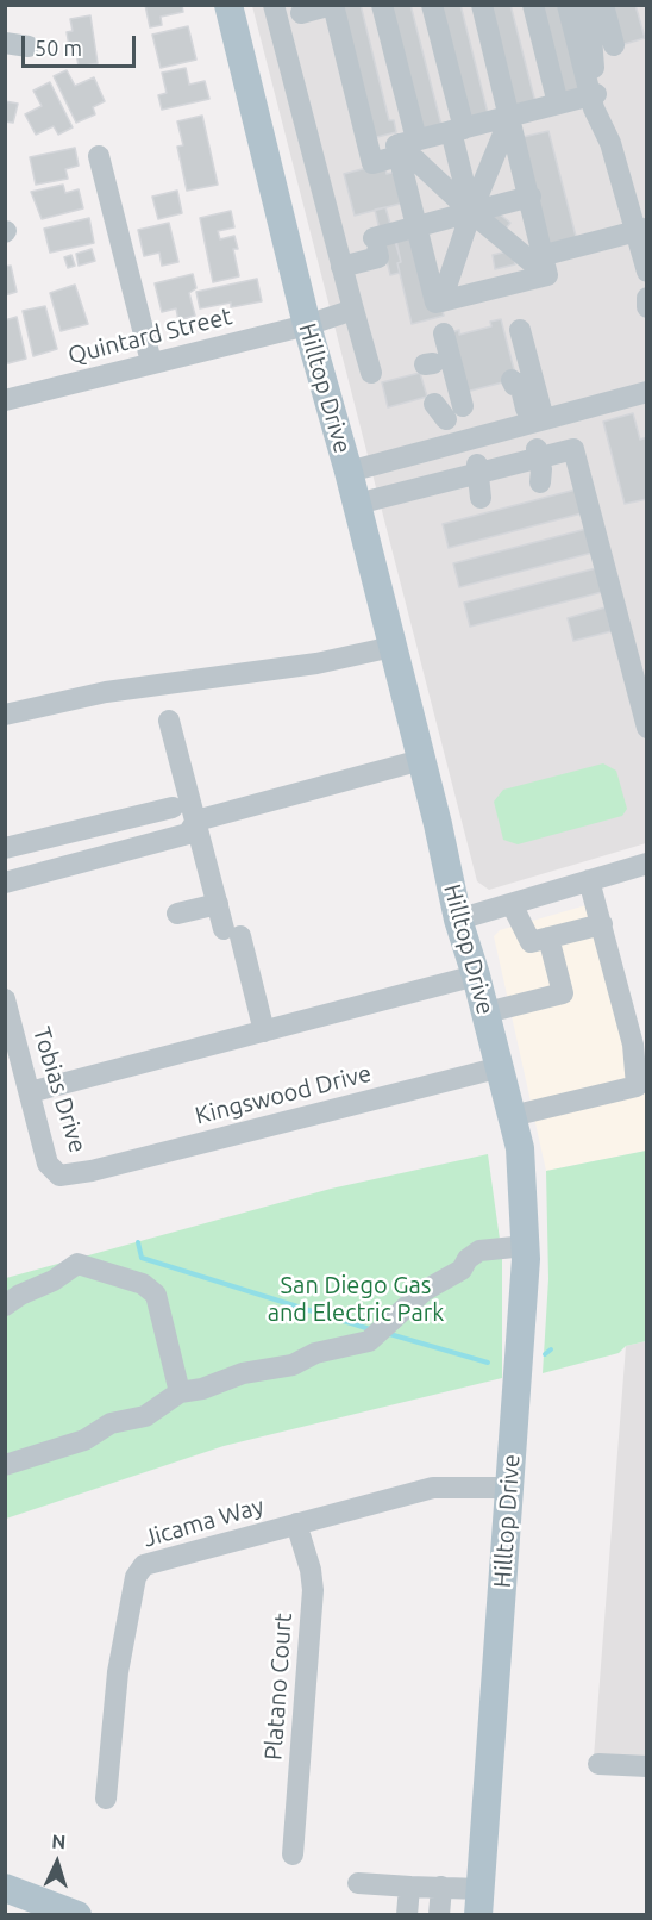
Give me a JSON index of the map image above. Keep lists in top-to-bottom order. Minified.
{"streets":{"main road":["Hilltop Drive"],"street":["Quintard Street","Tobias Drive","Kingswood Drive","Jicama Way","Platano Court"]},"crossings":[["Quintard Street","Hilltop Drive"],["Hilltop Drive","Kingswood Drive"],["Hilltop Drive","Jicama Way"],["Tobias Drive","Kingswood Drive"],["Jicama Way","Platano Court"]],"parks":["San Diego Gas and Electric Park"],"scale_bar":"50 m","north":"top"}
